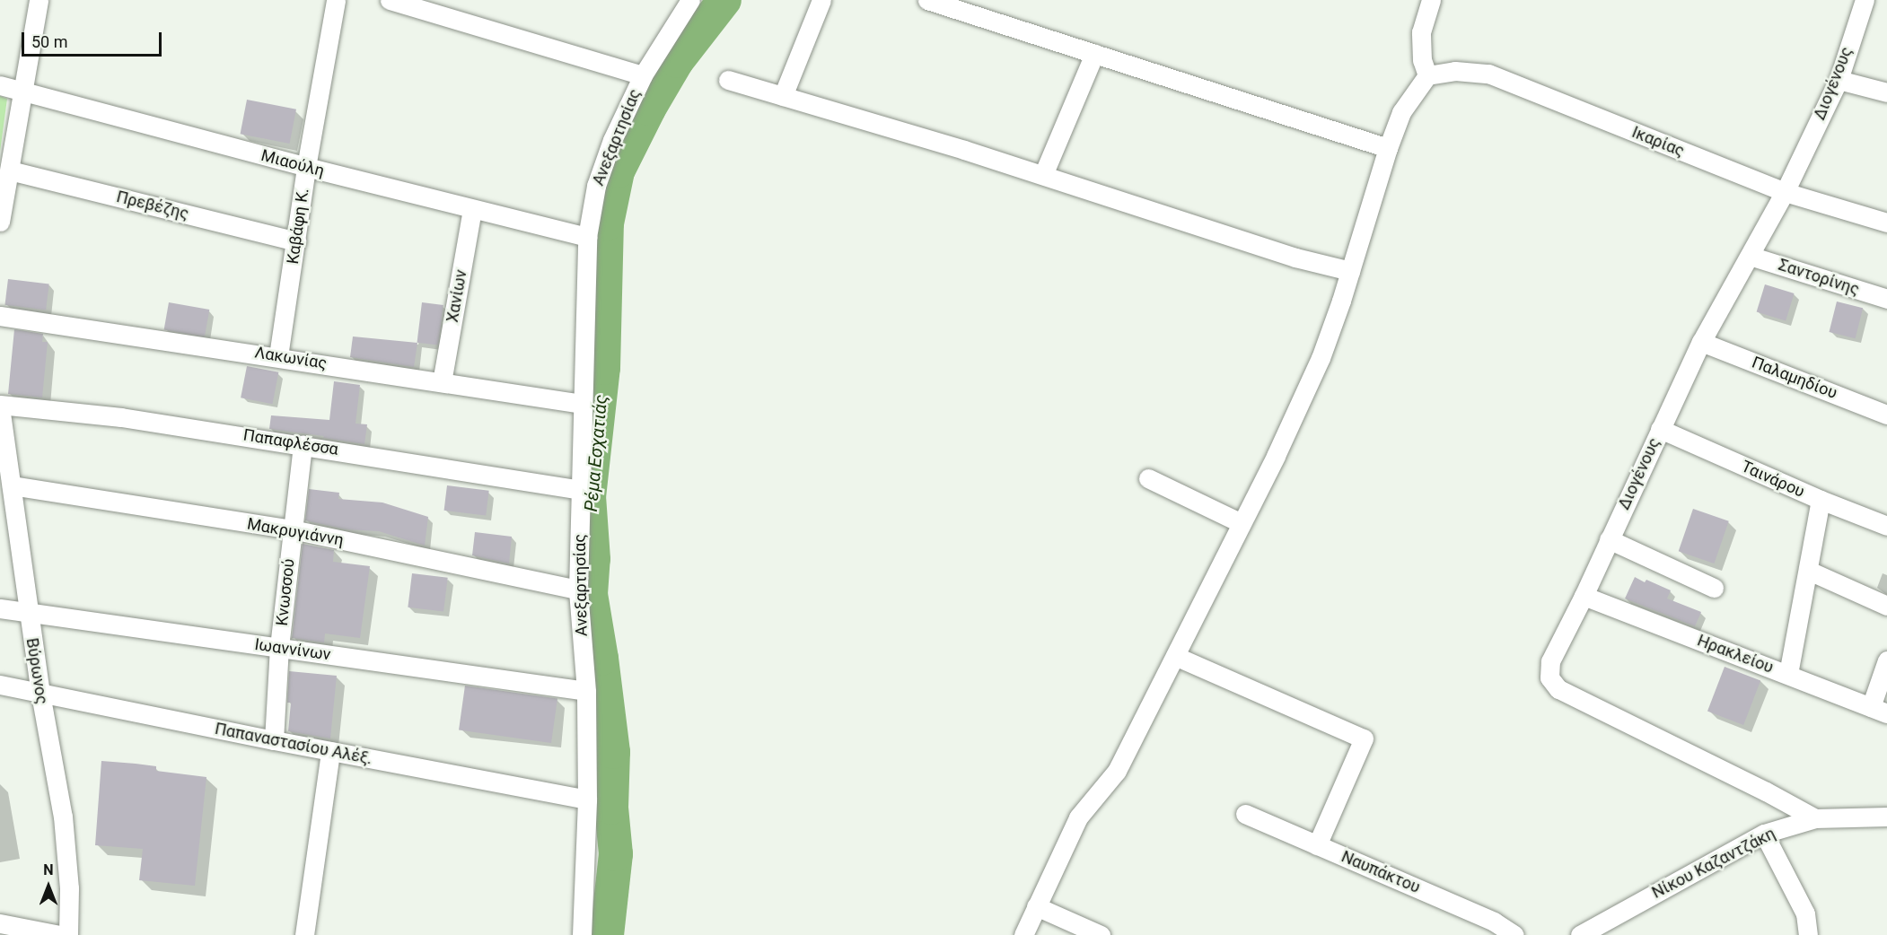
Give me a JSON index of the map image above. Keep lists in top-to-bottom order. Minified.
{"streets":{"street":["Διογένους","Ανεξαρτησίας","Ικαρίας","Μιαούλη","Πρεβέζης","Καβάφη Κ.","Σαντορίνης","Χανίων","Λακωνίας","Παλαμηδίου","Παπαφλέσσα","Ταινάρου","Μακρυγιάννη","Κνωσσού","Ιωαννίνων","Ηρακλείου","Βύρωνος","Παπαναστασίου Αλέξ.","Νίκου Καζαντζάκη","Ναυπάκτου"]},"crossings":[["Διογένους","Ικαρίας"],["Διογένους","Σαντορίνης"],["Διογένους","Παλαμηδίου"],["Διογένους","Ταινάρου"],["Διογένους","Ηρακλείου"],["Διογένους","Νίκου Καζαντζάκη"],["Ανεξαρτησίας","Μιαούλη"],["Ανεξαρτησίας","Λακωνίας"],["Ανεξαρτησίας","Παπαφλέσσα"],["Ανεξαρτησίας","Μακρυγιάννη"],["Ανεξαρτησίας","Ιωαννίνων"],["Ανεξαρτησίας","Παπαναστασίου Αλέξ."],["Μιαούλη","Καβάφη Κ."],["Μιαούλη","Χανίων"],["Πρεβέζης","Καβάφη Κ."],["Καβάφη Κ.","Λακωνίας"],["Χανίων","Λακωνίας"],["Παπαφλέσσα","Κνωσσού"],["Παπαφλέσσα","Βύρωνος"],["Μακρυγιάννη","Κνωσσού"],["Μακρυγιάννη","Βύρωνος"],["Κνωσσού","Ιωαννίνων"],["Κνωσσού","Παπαναστασίου Αλέξ."],["Ιωαννίνων","Βύρωνος"],["Βύρωνος","Παπαναστασίου Αλέξ."]],"water":["Ρέμα Εσχατιάς"],"scale_bar":"50 m","north":"top"}
